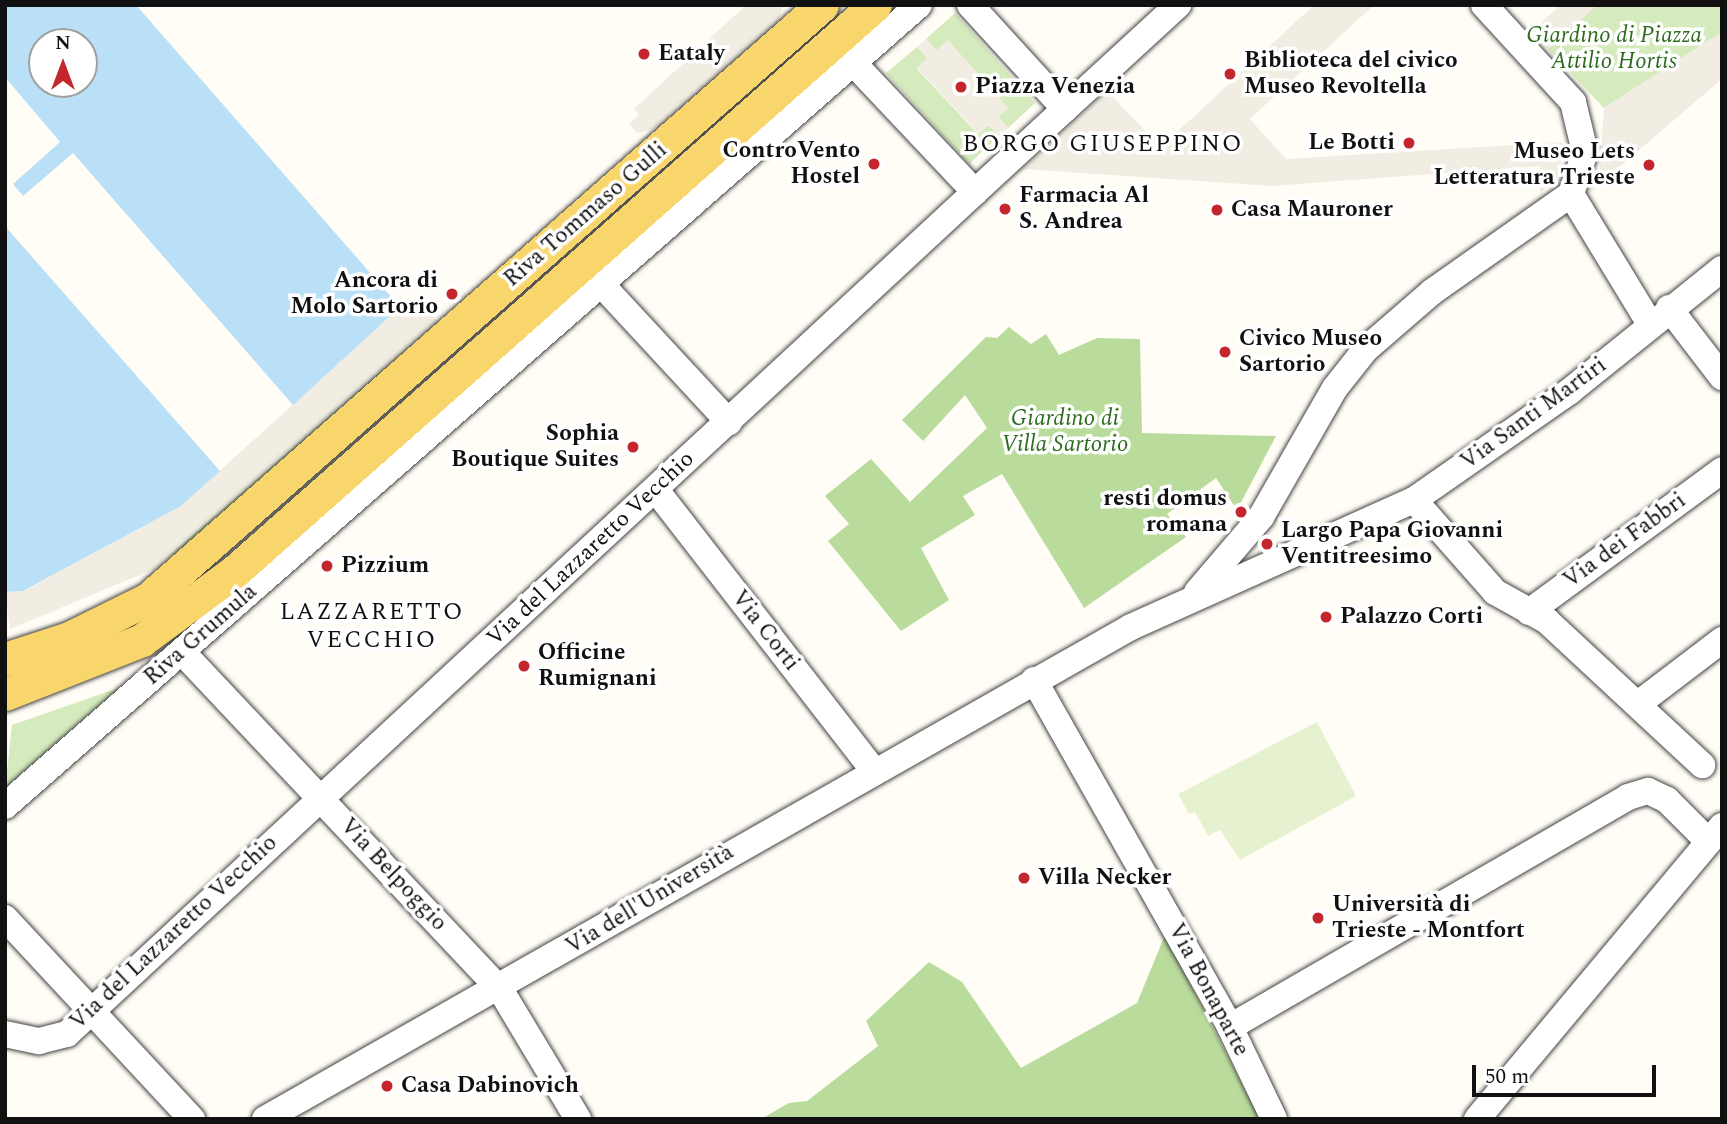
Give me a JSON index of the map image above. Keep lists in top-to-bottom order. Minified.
{"streets":{"main road":["Riva Tommaso Gulli","Riva Grumula"],"street":["Via Santi Martiri","Via dei Fabbri","Via del Lazzaretto Vecchio","Via Corti","Via Belpoggio","Via dell'Università","Via Bonaparte"]},"crossings":[["Riva Tommaso Gulli","Riva Grumula"],["Via del Lazzaretto Vecchio","Via Corti"],["Via del Lazzaretto Vecchio","Via Belpoggio"],["Via Corti","Via dell'Università"],["Riva Grumula","Via Belpoggio"],["Via Belpoggio","Via dell'Università"],["Via dell'Università","Via Bonaparte"]],"districts":["BORGO GIUSEPPINO","LAZZARETTO VECCHIO"],"parks":["Giardino di Piazza Attilio Hortis","Giardino di Villa Sartorio"],"places":["Eataly","Biblioteca del civico Museo Revoltella","Piazza Venezia","Le Botti","ControVento Hostel","Museo Lets Letteratura Trieste","Farmacia Al S. Andrea","Casa Mauroner","Ancora di Molo Sartorio","Civico Museo Sartorio","Sophia Boutique Suites","resti domus romana","Largo Papa Giovanni Ventitreesimo","Pizzium","Palazzo Corti","Officine Rumignani","Villa Necker","Università di Trieste - Montfort","Casa Dabinovich"],"scale_bar":"50 m","north":"top"}
